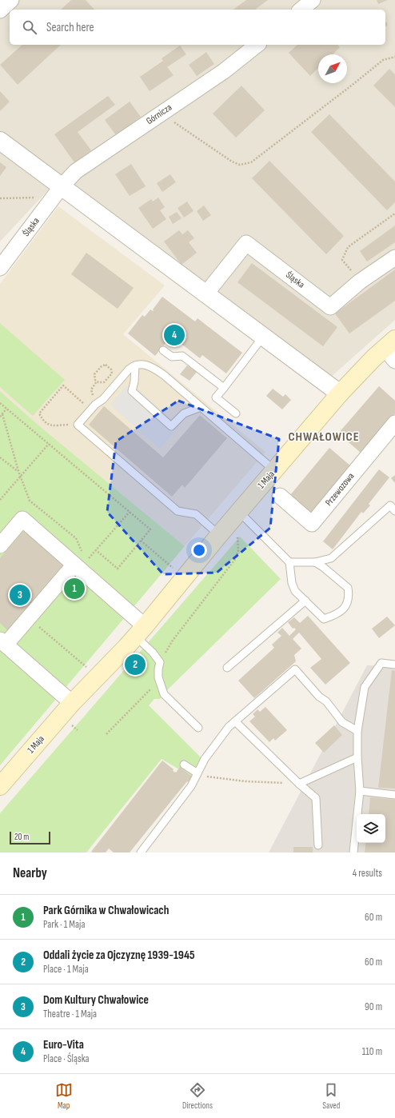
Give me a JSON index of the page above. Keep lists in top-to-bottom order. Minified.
{"streets":{"main road":["1 Maja"],"street":["Górnicza","Śląska","Przewozowa"]},"crossings":[["Górnicza","Śląska"]],"districts":["CHWAŁOWICE"],"scale_bar":"20 m","north":"top right","page":{"search":"Search here","pins":["4","1","3","2"],"scale":"20 m","heading":["Nearby","4 results"],"list":[{"mark":"1","name":"Park Górnika w Chwałowicach","note":"Park · 1 Maja","value":"60 m"},{"mark":"2","name":"Oddali życie za Ojczyznę 1939-1945","note":"Place · 1 Maja","value":"60 m"},{"mark":"3","name":"Dom Kultury Chwałowice","note":"Theatre · 1 Maja","value":"90 m"},{"mark":"4","name":"Euro-Vita","note":"Place · Śląska","value":"110 m"}],"nav":["Map","Directions","Saved"]}}
